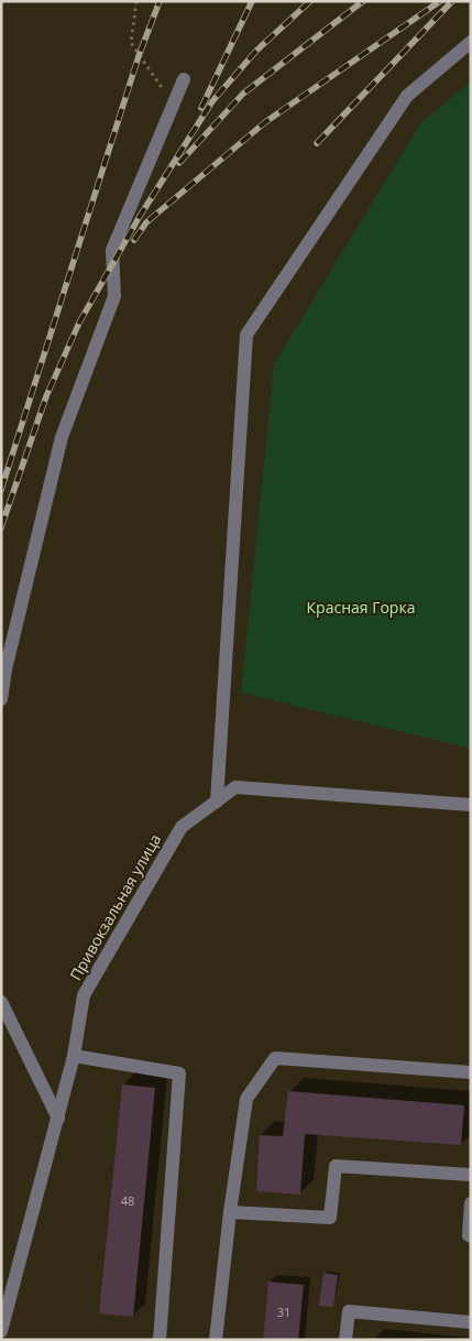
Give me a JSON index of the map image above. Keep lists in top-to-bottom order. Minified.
{"streets":{"street":["Привокзальная улица"]},"parks":["Красная Горка"],"house_numbers":["48","31"]}
